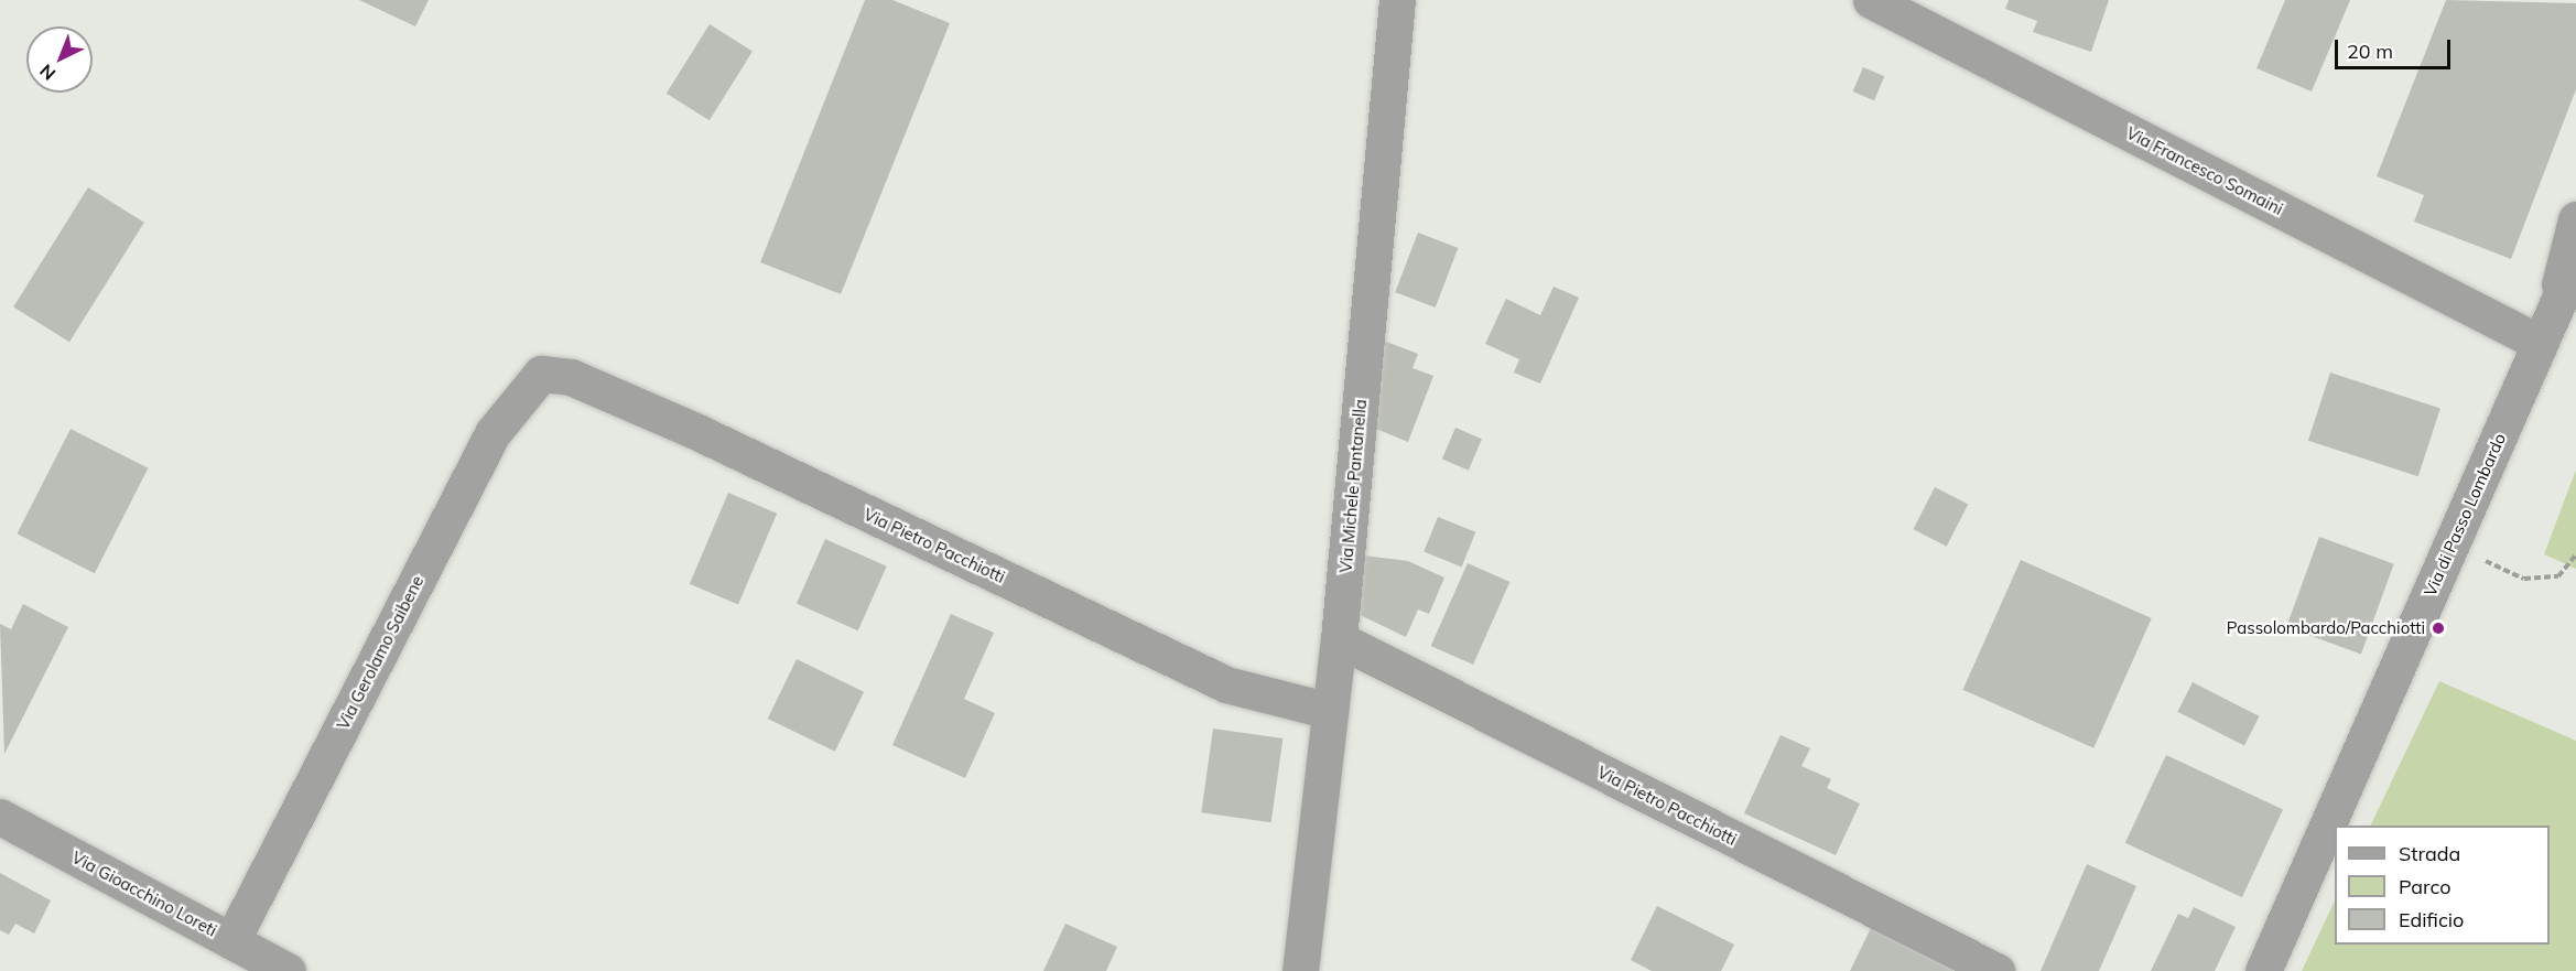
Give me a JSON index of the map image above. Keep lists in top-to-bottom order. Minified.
{"streets":{"street":["Via Francesco Somaini","Via Michele Pantanella","Via di Passo Lombardo","Via Pietro Pacchiotti","Via Gerolamo Saibene","Via Gioacchino Loreti"]},"crossings":[["Via Francesco Somaini","Via di Passo Lombardo"],["Via Michele Pantanella","Via Pietro Pacchiotti"],["Via Pietro Pacchiotti","Via Gerolamo Saibene"],["Via Gerolamo Saibene","Via Gioacchino Loreti"]],"places":["Passolombardo/Pacchiotti"],"legend":["Strada","Parco","Edificio"],"scale_bar":"20 m","north":"bottom left"}
